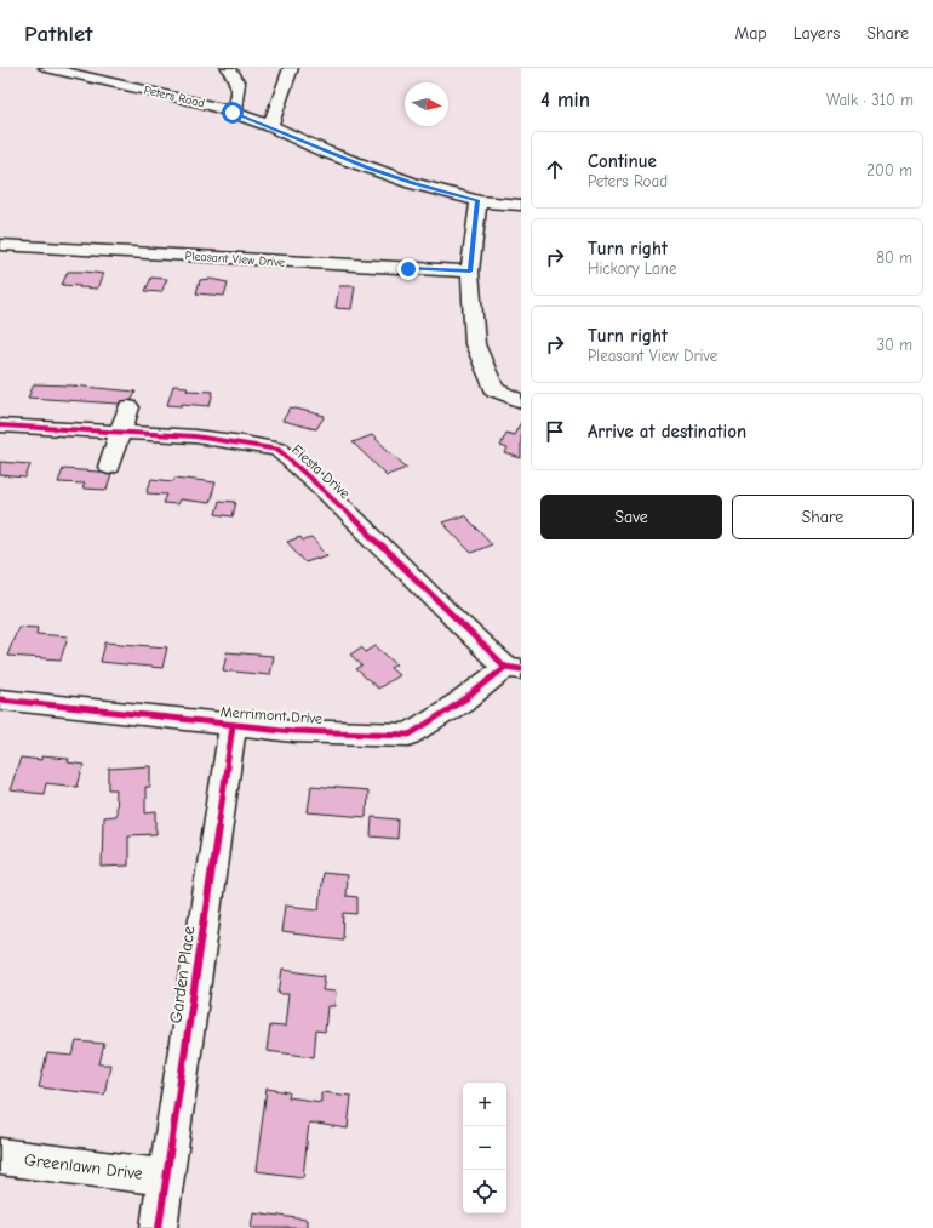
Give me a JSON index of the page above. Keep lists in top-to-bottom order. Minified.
{"streets":{"street":["Peters Road","Pleasant View Drive","Fiesta Drive","Merrimont Drive","Garden Place","Greenlawn Drive"]},"crossings":[["Fiesta Drive","Merrimont Drive"],["Merrimont Drive","Garden Place"],["Garden Place","Greenlawn Drive"]],"north":"right","page":{"header":"Pathlet","nav":["Map","Layers","Share"],"heading":["4 min","Walk · 310 m"],"list":[["Continue","Peters Road","200 m"],["Turn right","Hickory Lane","80 m"],["Turn right","Pleasant View Drive","30 m"],"Arrive at destination"],"buttons":["Save","Share"],"map_buttons":["+","−"]}}
